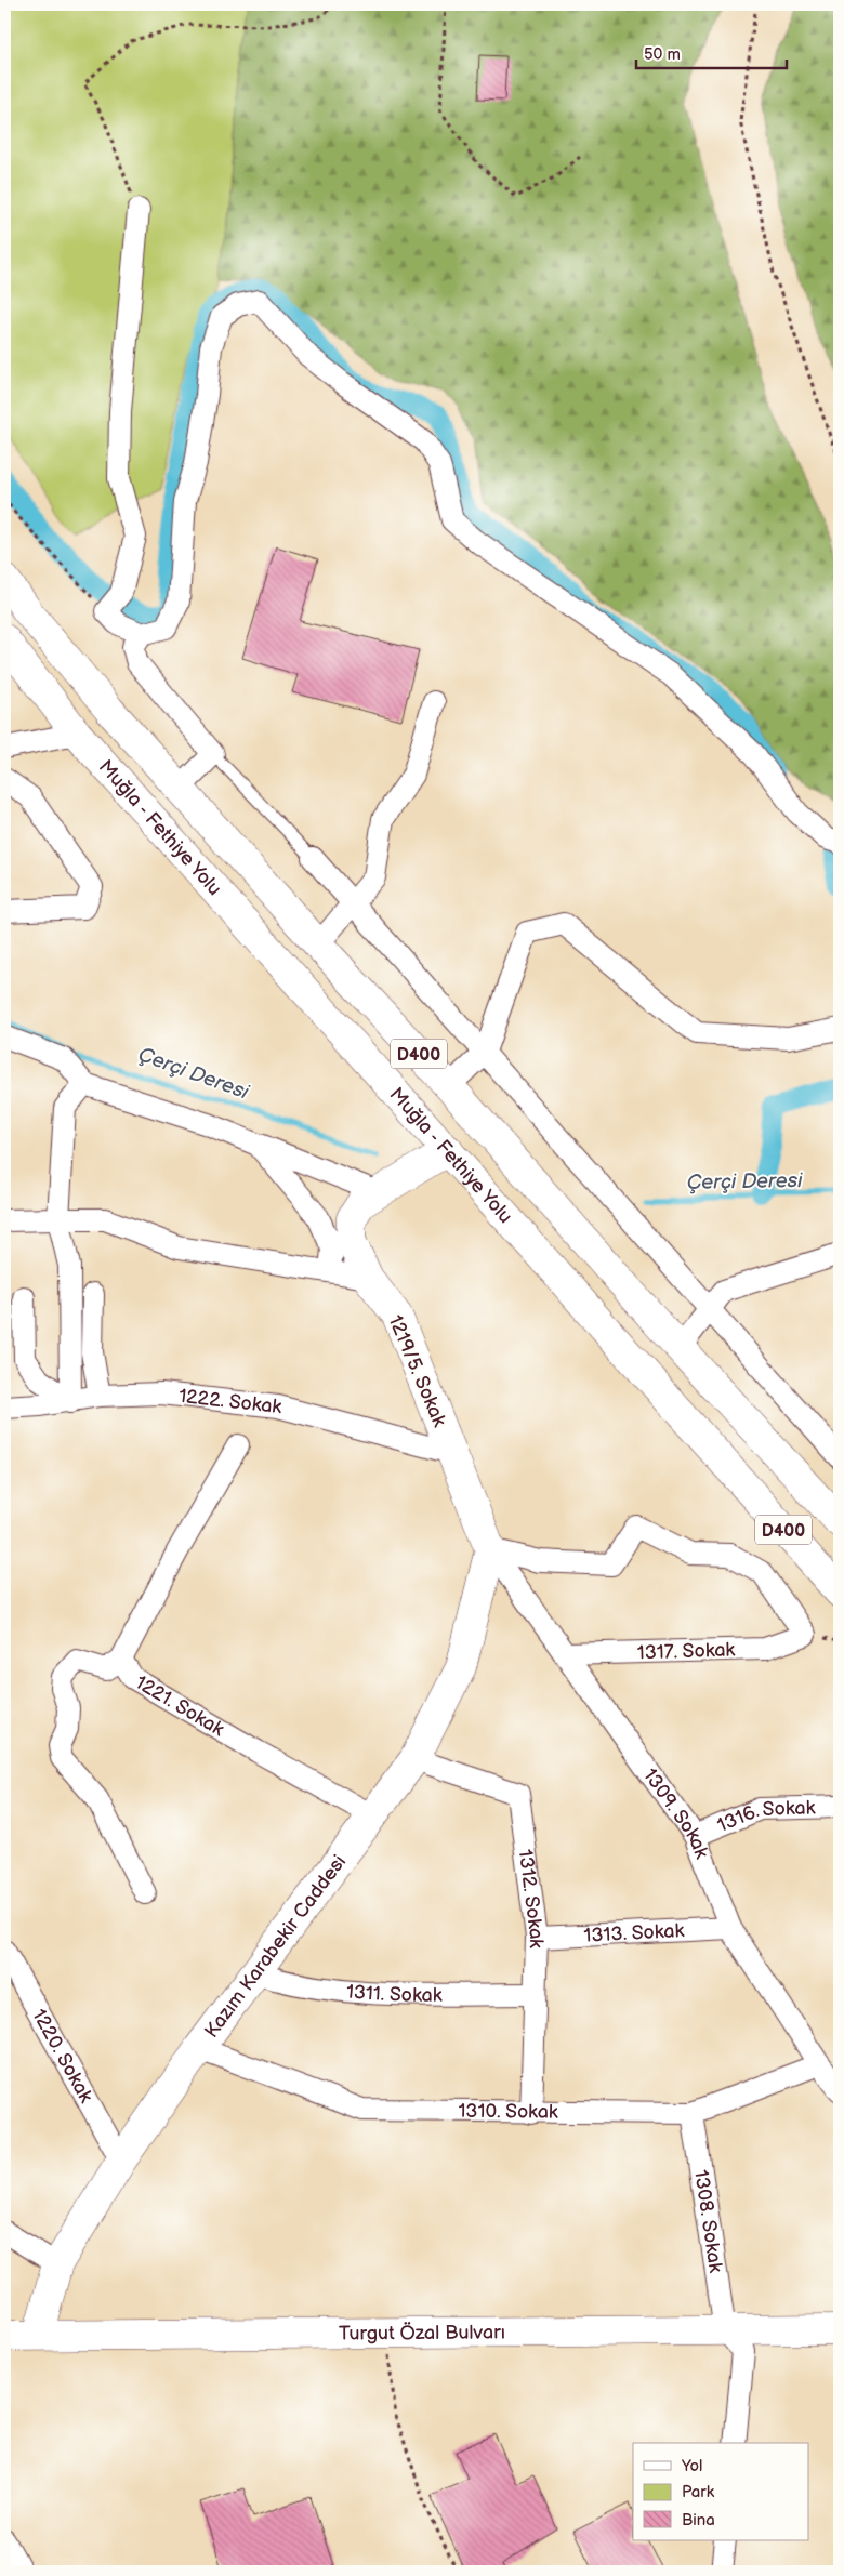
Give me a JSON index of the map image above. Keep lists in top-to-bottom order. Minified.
{"streets":{"main road":["Muğla - Fethiye Yolu","D400","1219/5. Sokak","Kazım Karabekir Caddesi","Turgut Özal Bulvarı"],"street":["1222. Sokak","1317. Sokak","1221. Sokak","1309. Sokak","1316. Sokak","1312. Sokak","1313. Sokak","1311. Sokak","1220. Sokak","1310. Sokak","1308. Sokak"]},"crossings":[["Muğla - Fethiye Yolu","1219/5. Sokak"],["1219/5. Sokak","1222. Sokak"],["1219/5. Sokak","1317. Sokak"],["1219/5. Sokak","1309. Sokak"],["1219/5. Sokak","Kazım Karabekir Caddesi"],["1317. Sokak","1309. Sokak"],["1317. Sokak","Kazım Karabekir Caddesi"],["1221. Sokak","Kazım Karabekir Caddesi"],["1309. Sokak","1316. Sokak"],["1309. Sokak","1313. Sokak"],["1309. Sokak","Kazım Karabekir Caddesi"],["1309. Sokak","1310. Sokak"],["1312. Sokak","1313. Sokak"],["1312. Sokak","Kazım Karabekir Caddesi"],["1312. Sokak","1311. Sokak"],["1312. Sokak","1310. Sokak"],["Kazım Karabekir Caddesi","1311. Sokak"],["Kazım Karabekir Caddesi","1220. Sokak"],["Kazım Karabekir Caddesi","1310. Sokak"],["Kazım Karabekir Caddesi","Turgut Özal Bulvarı"],["1310. Sokak","1308. Sokak"],["1308. Sokak","Turgut Özal Bulvarı"]],"water":["Çerçi Deresi"],"legend":["Yol","Park","Bina"],"scale_bar":"50 m"}
